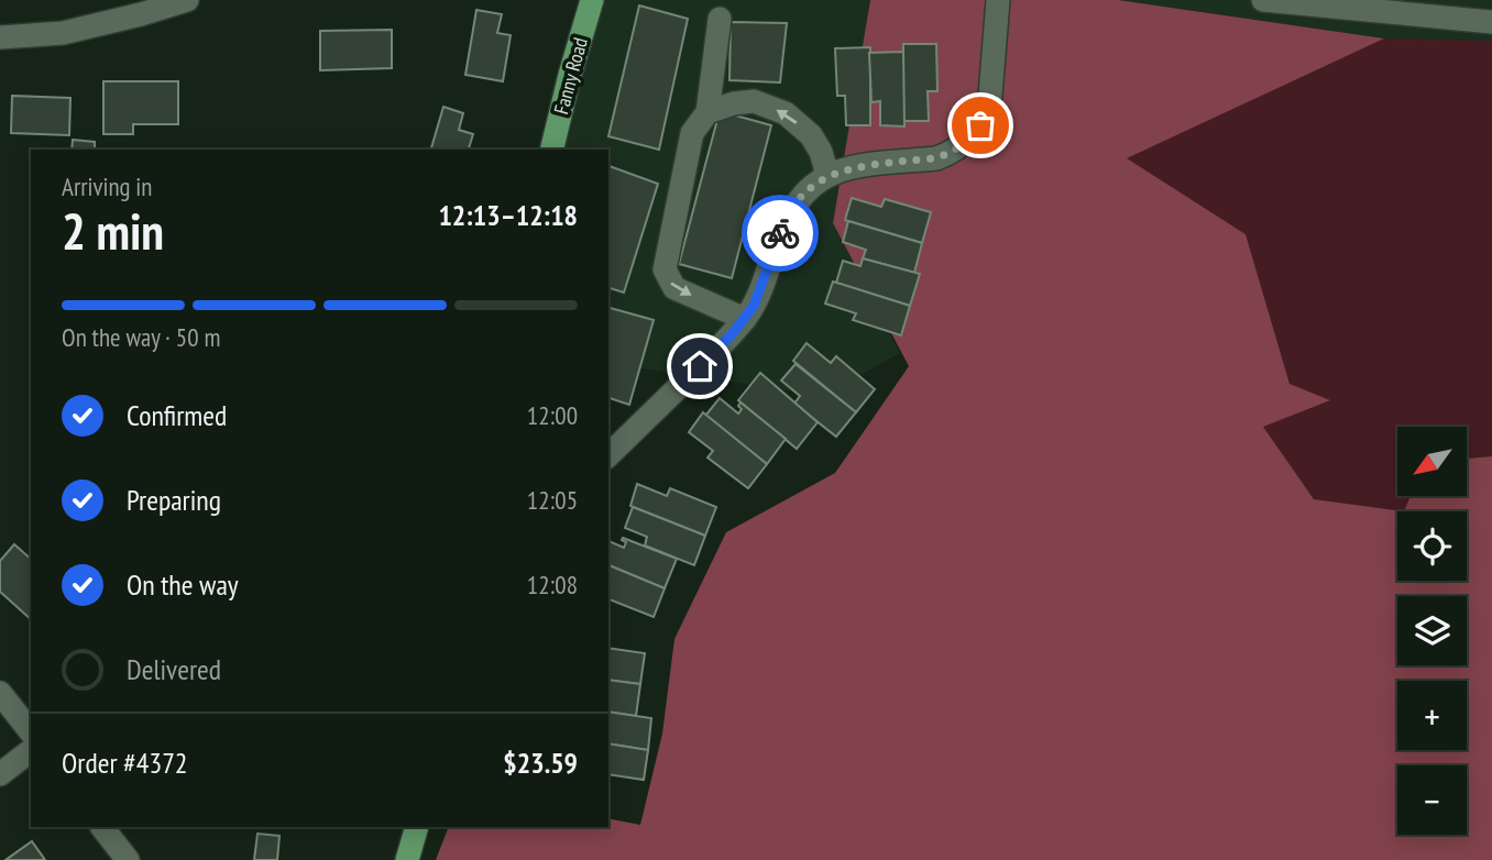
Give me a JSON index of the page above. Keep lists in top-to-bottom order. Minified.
{"streets":{"main road":["Fanny Road"]},"north":"bottom left","page":{"heading":["2 min","Arriving in","12:13–12:18"],"panel":["Order #4372","$23.59"],"bar":"On the way · 50 m","list":[["Confirmed","12:00"],["Preparing","12:05"],["On the way","12:08"],"Delivered"],"map_buttons":["+","−"]}}
